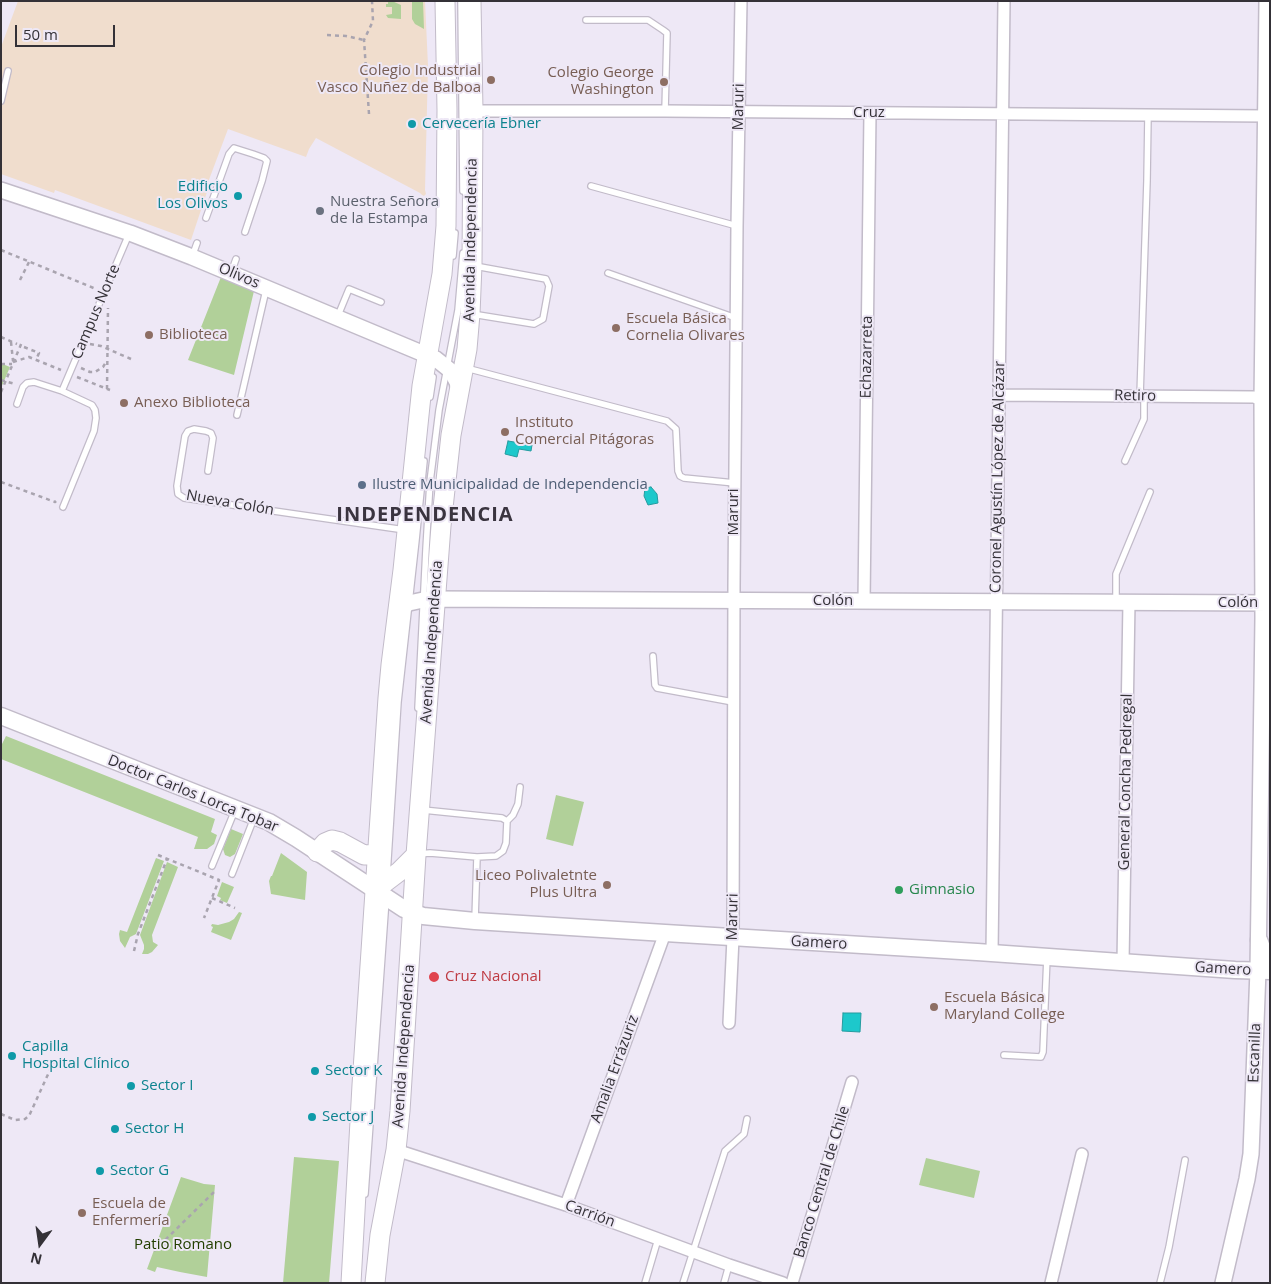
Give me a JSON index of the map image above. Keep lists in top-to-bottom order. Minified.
{"streets":{"main road":["Avenida Independencia","Doctor Carlos Lorca Tobar","Gamero"],"street":["Maruri","Cruz","Olivos","Echazarreta","Retiro","Coronel Agustín López de Alcázar","Colón","General Concha Pedregal","Escanilla","Amalia Errázuriz","Banco Central de Chile","Carrión"],"lane":["Campus Norte","Nueva Colón"]},"crossings":[["Maruri","Cruz"],["Maruri","Colón"],["Maruri","Gamero"],["Cruz","Avenida Independencia"],["Cruz","Echazarreta"],["Cruz","Coronel Agustín López de Alcázar"],["Cruz","Escanilla"],["Avenida Independencia","Olivos"],["Avenida Independencia","Nueva Colón"],["Avenida Independencia","Colón"],["Avenida Independencia","Doctor Carlos Lorca Tobar"],["Avenida Independencia","Gamero"],["Avenida Independencia","Carrión"],["Olivos","Campus Norte"],["Echazarreta","Colón"],["Retiro","Coronel Agustín López de Alcázar"],["Retiro","Escanilla"],["Coronel Agustín López de Alcázar","Colón"],["Coronel Agustín López de Alcázar","Gamero"],["Colón","General Concha Pedregal"],["Colón","Escanilla"],["General Concha Pedregal","Gamero"],["Doctor Carlos Lorca Tobar","Gamero"],["Gamero","Escanilla"],["Gamero","Amalia Errázuriz"],["Amalia Errázuriz","Carrión"]],"districts":["INDEPENDENCIA"],"parks":["Patio Romano"],"places":["Colegio Industrial Vasco Nuñez de Balboa","Colegio George Washington","Cervecería Ebner","Edificio Los Olivos","Nuestra Señora de la Estampa","Escuela Básica Cornelia Olivares","Biblioteca","Anexo Biblioteca","Instituto Comercial Pitágoras","Ilustre Municipalidad de Independencia","Liceo Polivaletnte Plus Ultra","Gimnasio","Cruz Nacional","Escuela Básica Maryland College","Capilla Hospital Clínico","Sector K","Sector I","Sector J","Sector H","Sector G","Escuela de Enfermería"],"scale_bar":"50 m","north":"bottom"}
